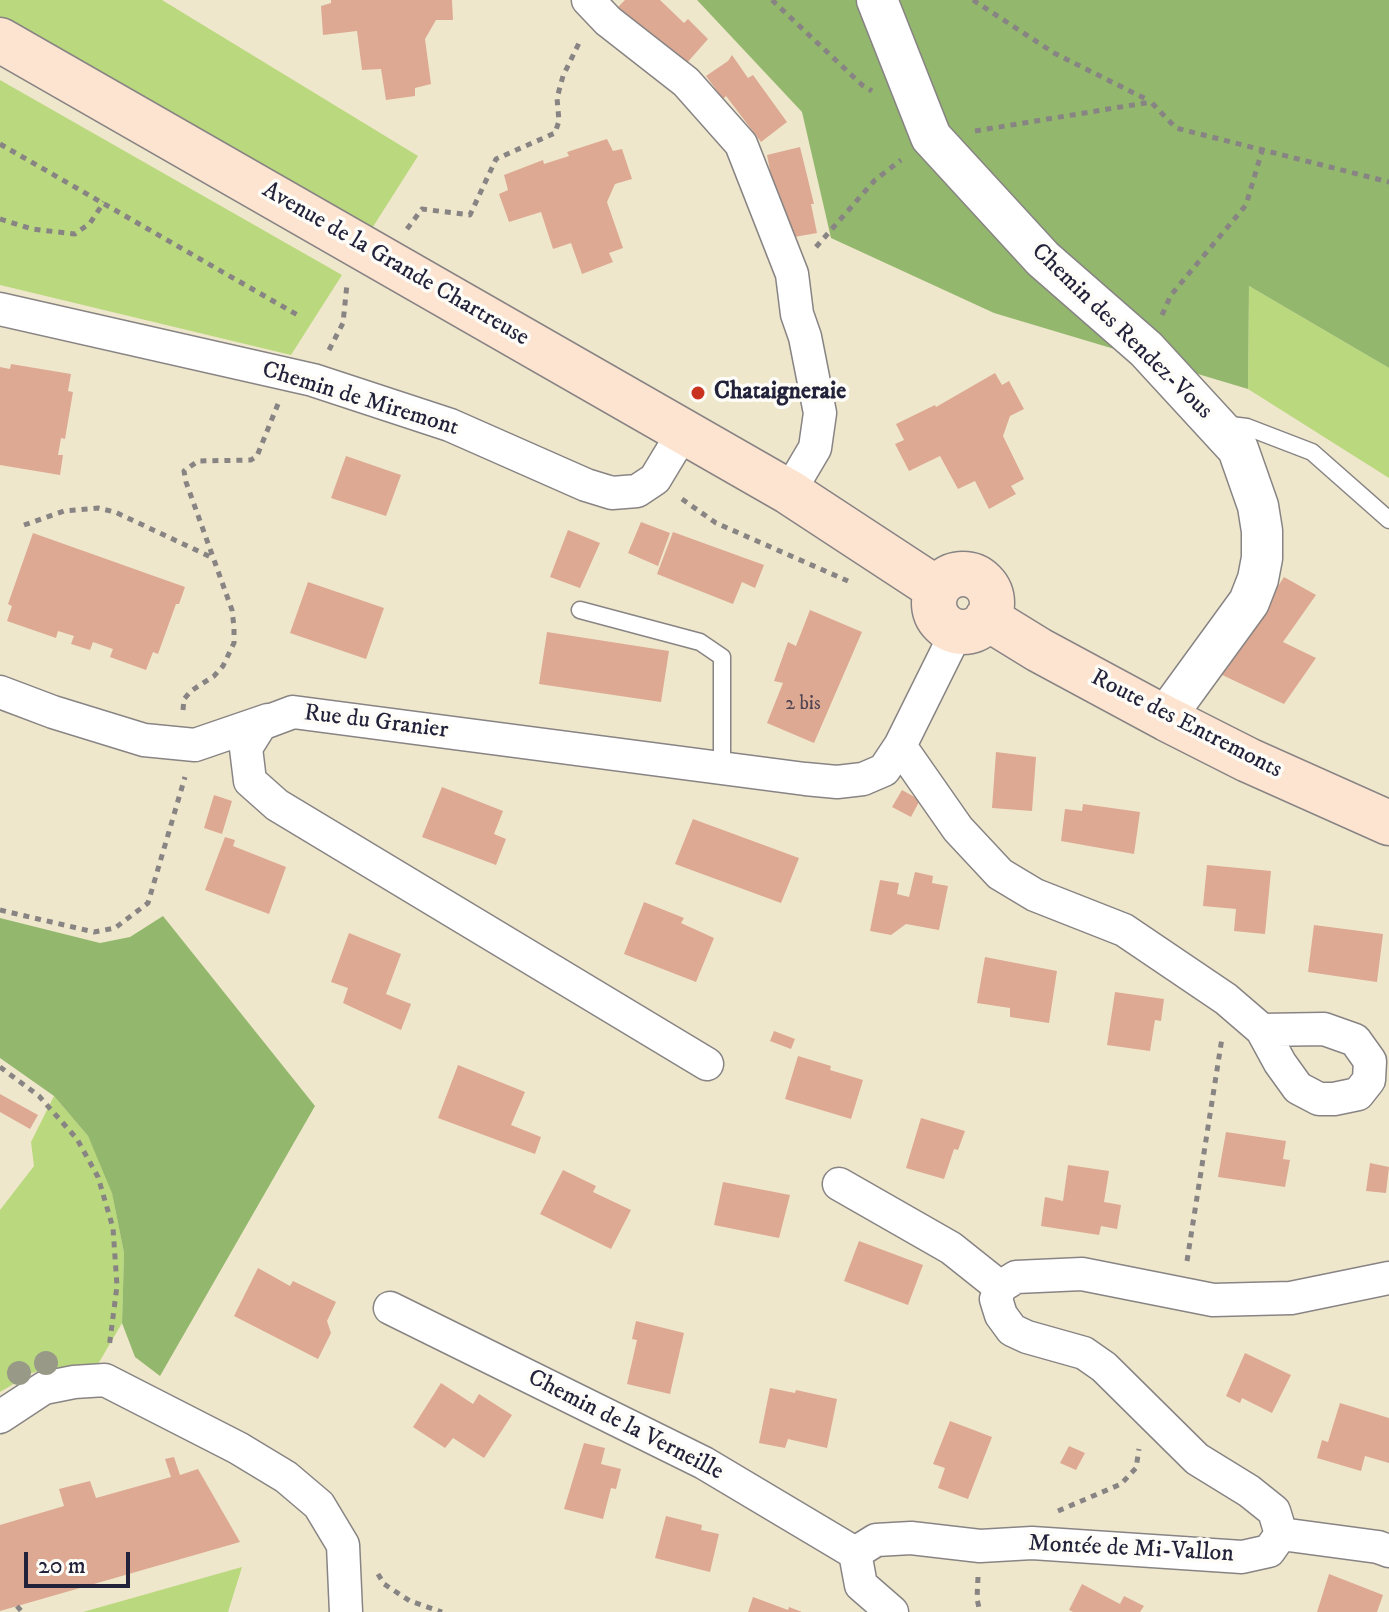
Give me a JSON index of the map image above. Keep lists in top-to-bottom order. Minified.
{"streets":{"main road":["Avenue de la Grande Chartreuse","Route des Entremonts"],"street":["Chemin des Rendez-Vous","Chemin de Miremont","Rue du Granier","Chemin de la Verneille","Montée de Mi-Vallon"]},"crossings":[["Chemin des Rendez-Vous","Route des Entremonts"],["Rue du Granier","Route des Entremonts"],["Chemin de la Verneille","Montée de Mi-Vallon"]],"places":["Chataigneraie"],"house_numbers":["2 bis"],"scale_bar":"20 m"}
